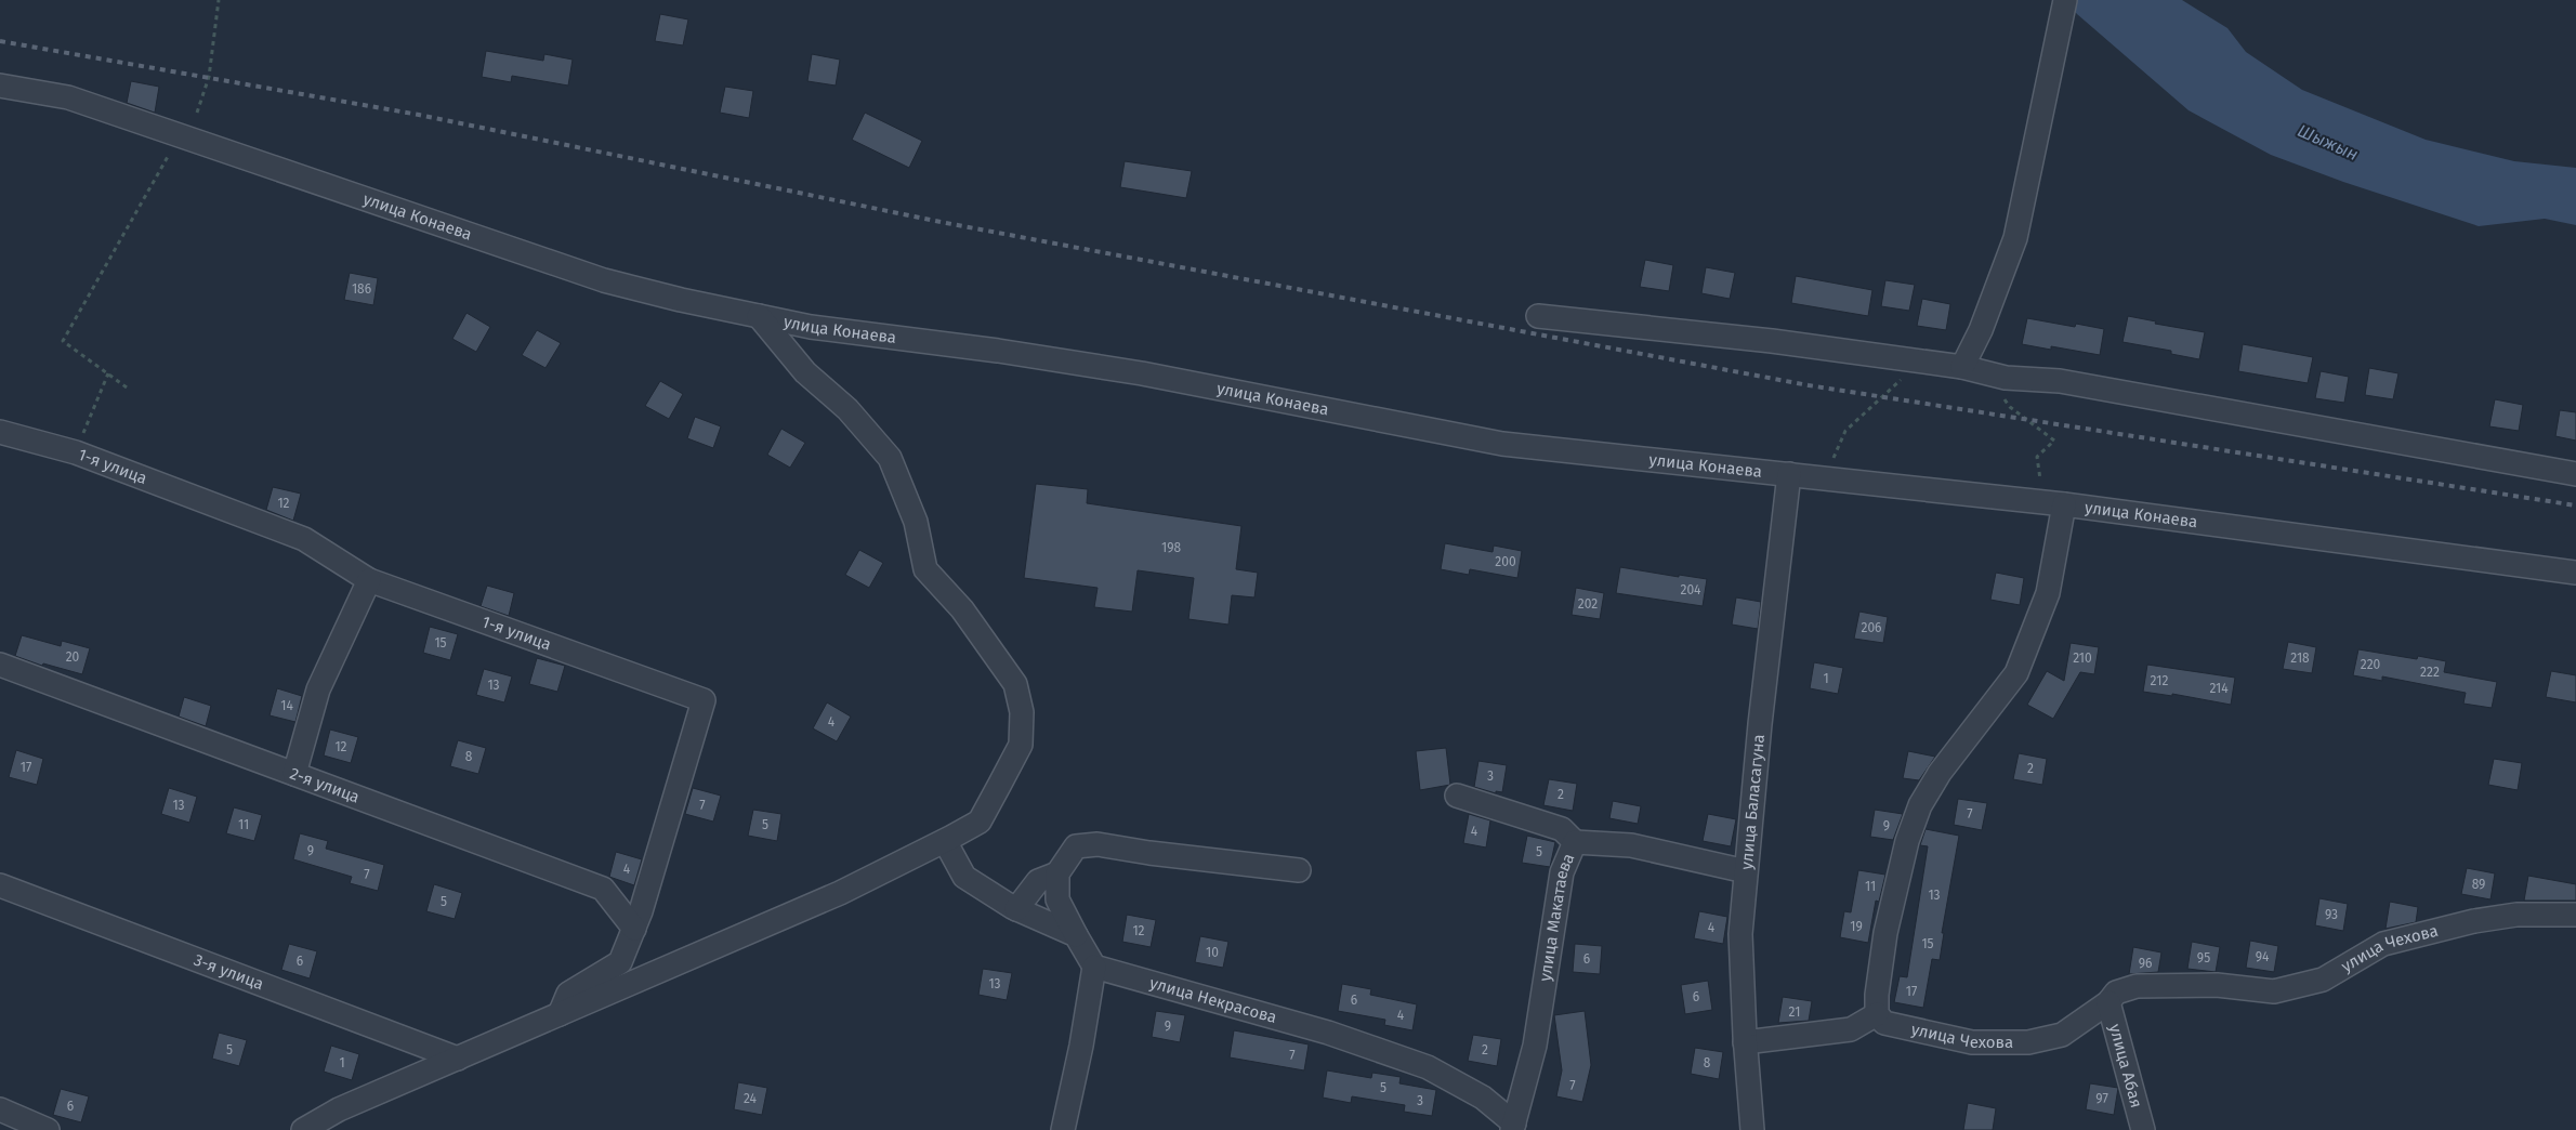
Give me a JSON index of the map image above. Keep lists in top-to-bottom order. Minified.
{"streets":{"street":["улица Конаева","1-я улица","2-я улица","улица Баласагуна","улица Макатаева","улица Чехова","3-я улица","улица Некрасова","улица Абая"]},"crossings":[["улица Конаева","улица Баласагуна"],["1-я улица","2-я улица"],["улица Баласагуна","улица Макатаева"],["улица Макатаева","улица Некрасова"],["улица Чехова","улица Абая"]],"water":["Шыжын"],"house_numbers":["186","12","198","200","204","202","206","15","20","210","218","220","222","1","212","13","214","14","4","12","8","17","2","3","2","13","7","7","11","5","9","4","9","5","4","7","89","11","13","5","93","19","4","12","15","10","94","95","6","6","96","13","17","6","6","21","4","9","5","2","7","1","8","7","5","24","97","3","6"]}
